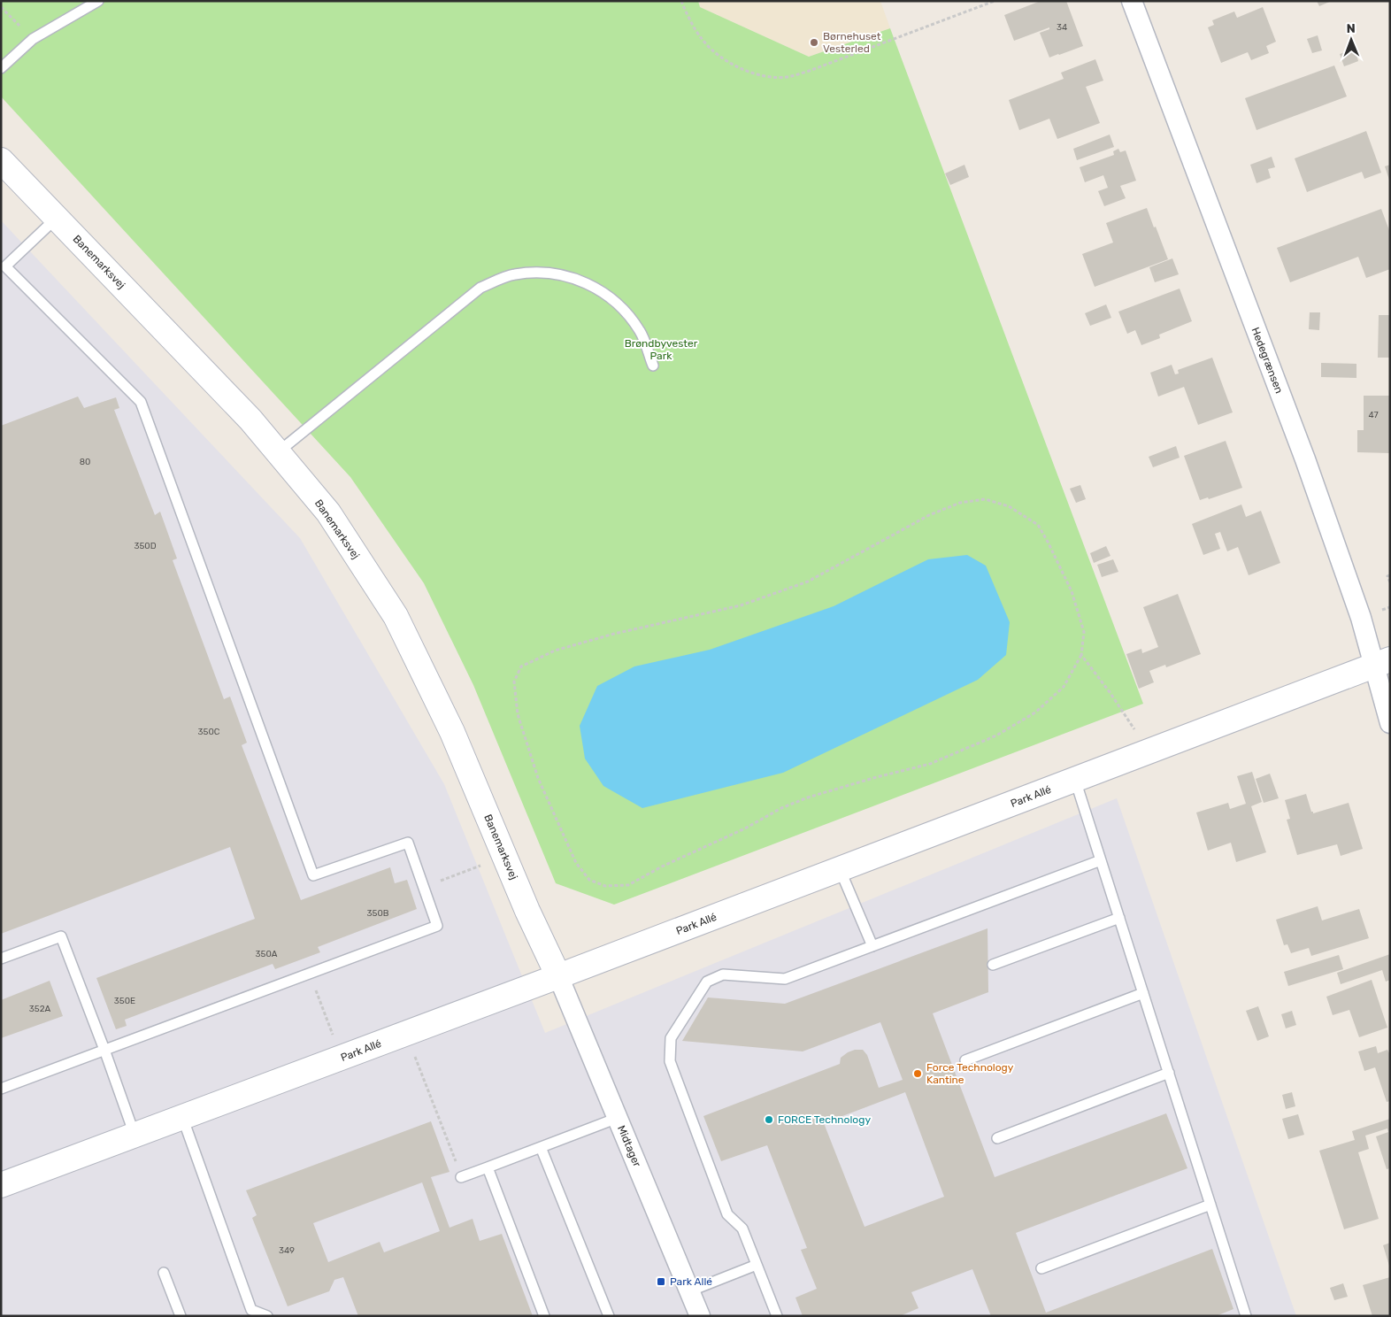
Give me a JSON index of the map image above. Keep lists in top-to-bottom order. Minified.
{"streets":{"street":["Banemarksvej","Hedegrænsen","Park Allé","Midtager"]},"crossings":[["Banemarksvej","Park Allé"],["Banemarksvej","Midtager"],["Hedegrænsen","Park Allé"],["Park Allé","Midtager"]],"parks":["Brøndbyvester Park"],"places":{"other":["Børnehuset Vesterled","Force Technology Kantine","FORCE Technology"],"transit":["Park Allé"]},"house_numbers":["34","47","80","350D","350C","350B","350A","350E","352A","349"],"north":"top"}
